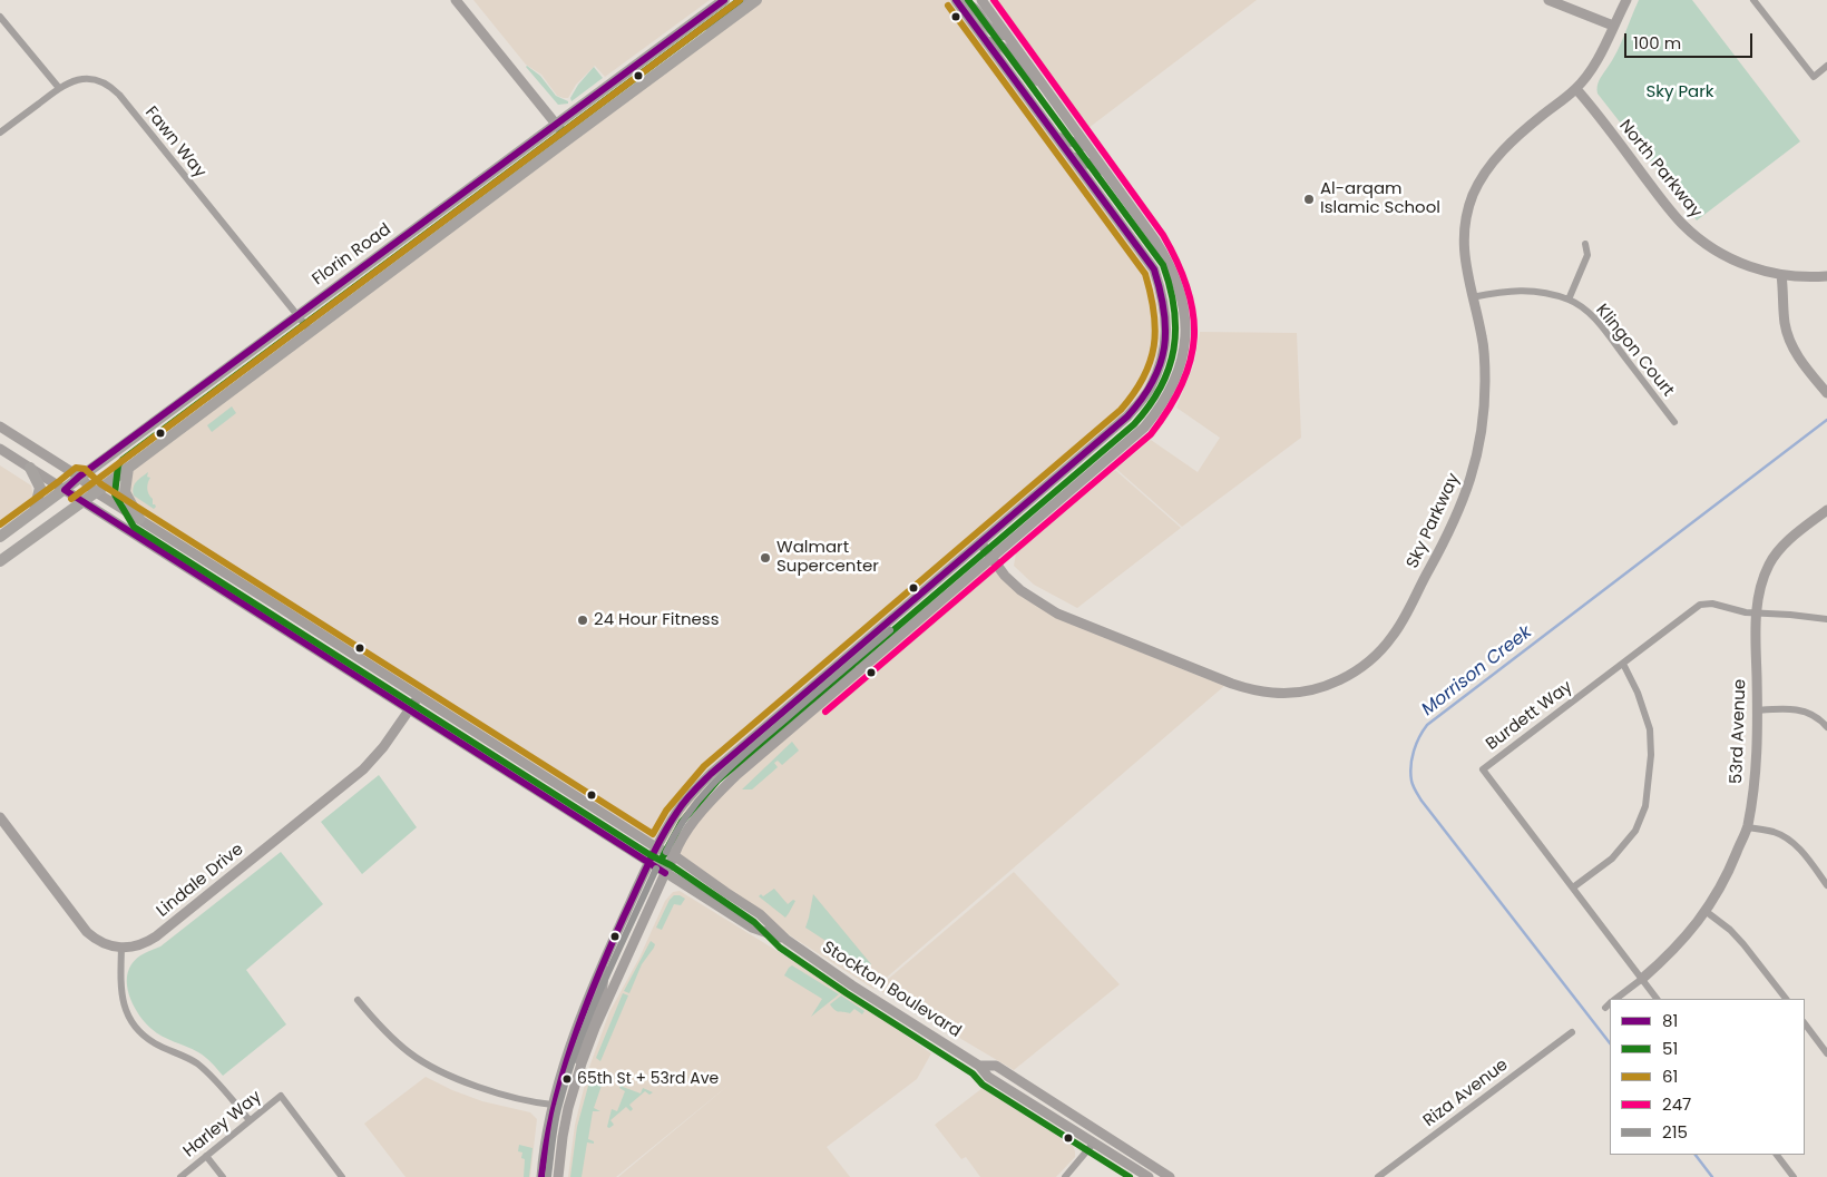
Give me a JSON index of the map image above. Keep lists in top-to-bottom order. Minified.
{"streets":{"main road":["North Parkway","Florin Road","Sky Parkway","53rd Avenue","Lindale Drive","Stockton Boulevard"],"street":["Fawn Way","Klingon Court","Burdett Way","Riza Avenue","Harley Way"]},"crossings":[["Fawn Way","Florin Road"],["North Parkway","Sky Parkway"],["Florin Road","Stockton Boulevard"],["Klingon Court","Sky Parkway"],["Burdett Way","53rd Avenue"],["Lindale Drive","Stockton Boulevard"]],"water":["Morrison Creek"],"parks":["Sky Park"],"places":["Al-arqam Islamic School","Walmart Supercenter","24 Hour Fitness","65th St + 53rd Ave"],"lines":["transit line 81","transit line 51","transit line 61","transit line 247","transit line 215"],"legend":["81","51","61","247","215"],"scale_bar":"100 m"}
